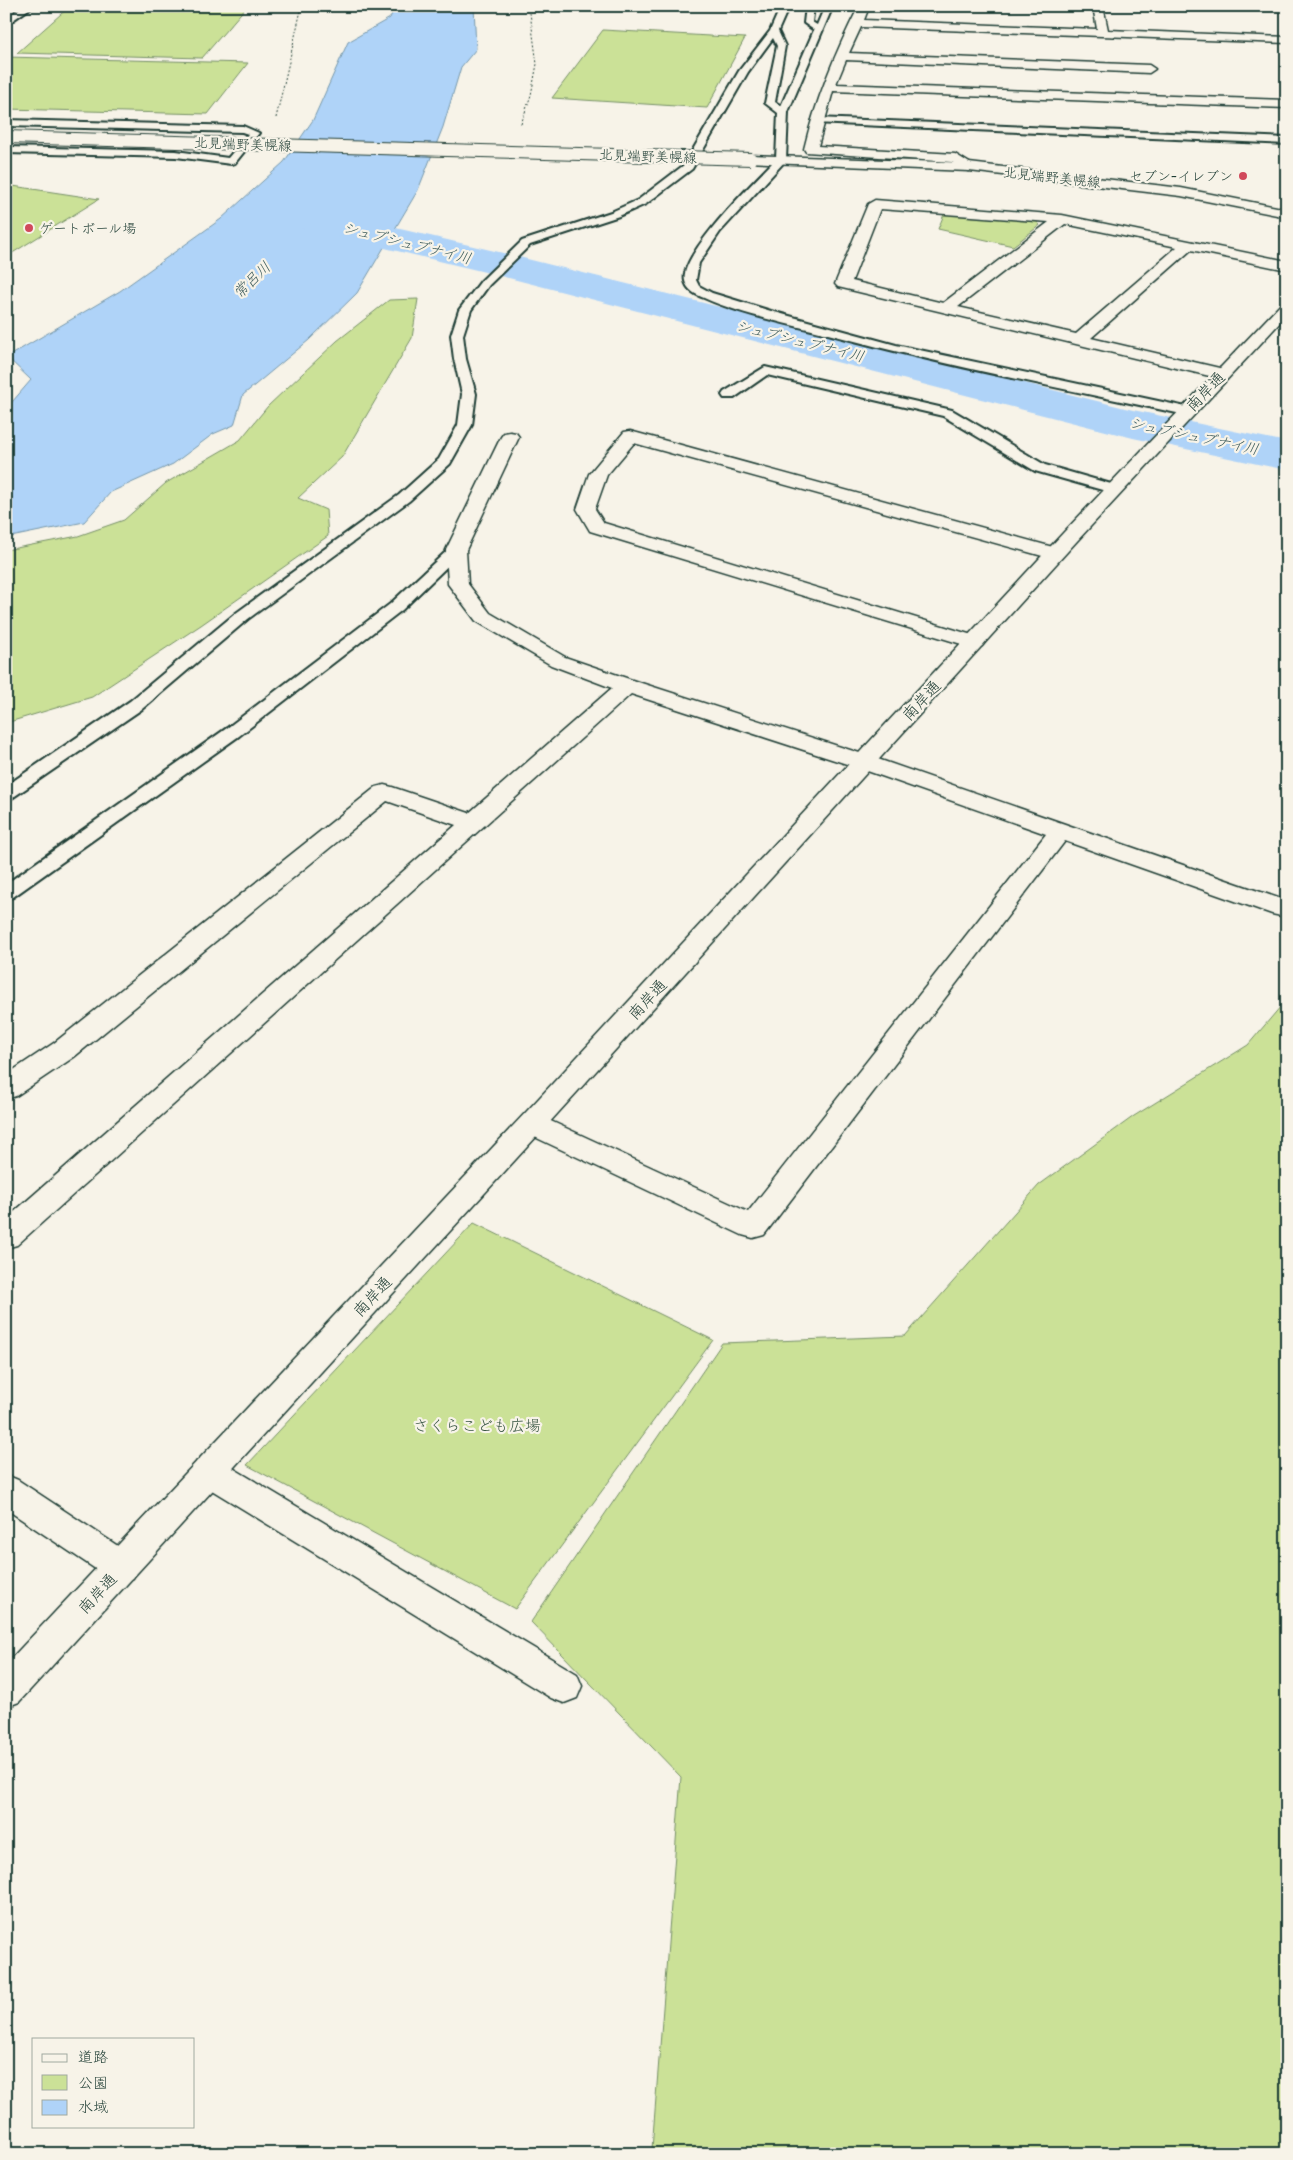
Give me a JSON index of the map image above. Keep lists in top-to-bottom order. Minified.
{"streets":{"street":["北見端野美幌線","南岸通"]},"water":["シュブシュブナイ川","常呂川"],"parks":["さくらこども広場"],"places":["セブン-イレブン","ゲートボール場"],"legend":["道路","公園","水域"]}
